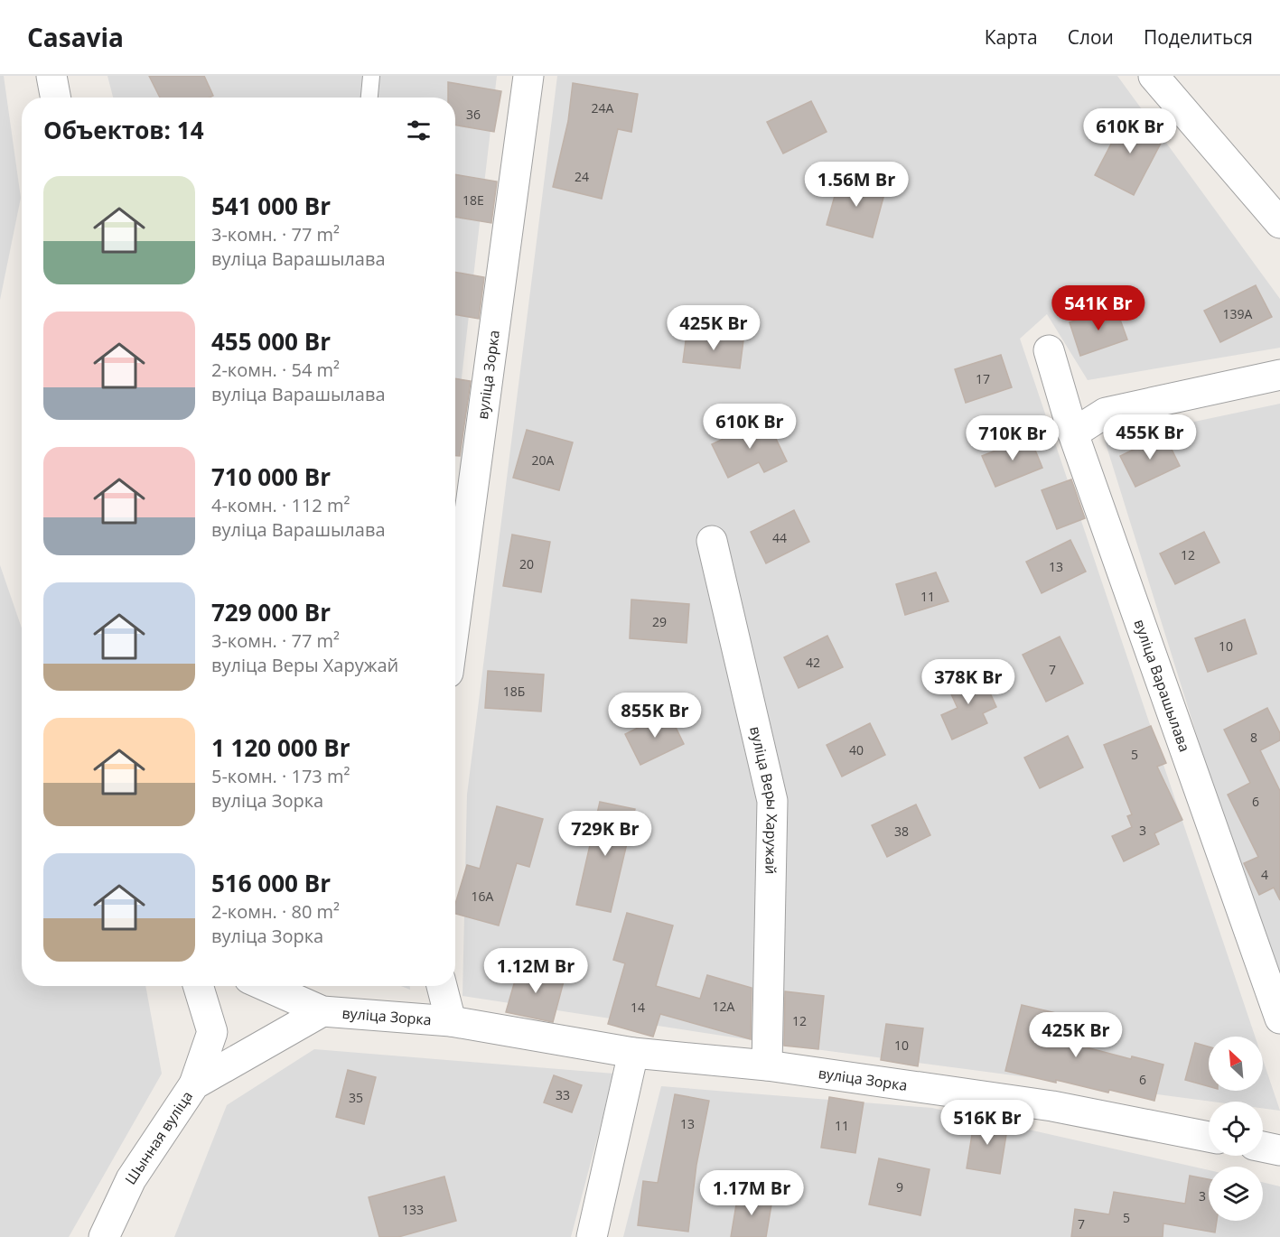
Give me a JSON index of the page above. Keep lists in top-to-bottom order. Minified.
{"streets":{"street":["вуліца Зорка","вуліца Варашылава","вуліца Веры Харужай","Шынная вуліца"]},"crossings":[["вуліца Зорка","вуліца Веры Харужай"],["вуліца Зорка","Шынная вуліца"]],"house_numbers":["24А","36","24","18Е","139А","17","20А","44","12","20","13","11","29","10","42","7","18Б","8","40","5","6","3","38","4","16А","12А","14","12","10","6","33","35","13","11","9","3","133","5","7"],"north":"top left","page":{"header":"Casavia","nav":["Карта","Слои","Поделиться"],"heading":"Объектов: 14","price":["610K Br","1.56M Br","541K Br","425K Br","610K Br","455K Br","710K Br","378K Br","855K Br","729K Br","1.12M Br","425K Br","516K Br","1.17M Br"],"list":[{"name":"541 000 Br","note":"3-комн. · 77 m² · вуліца Варашылава"},{"name":"455 000 Br","note":"2-комн. · 54 m² · вуліца Варашылава"},{"name":"710 000 Br","note":"4-комн. · 112 m² · вуліца Варашылава"},{"name":"729 000 Br","note":"3-комн. · 77 m² · вуліца Веры Харужай"},{"name":"1 120 000 Br","note":"5-комн. · 173 m² · вуліца Зорка"},{"name":"516 000 Br","note":"2-комн. · 80 m² · вуліца Зорка"}]}}
